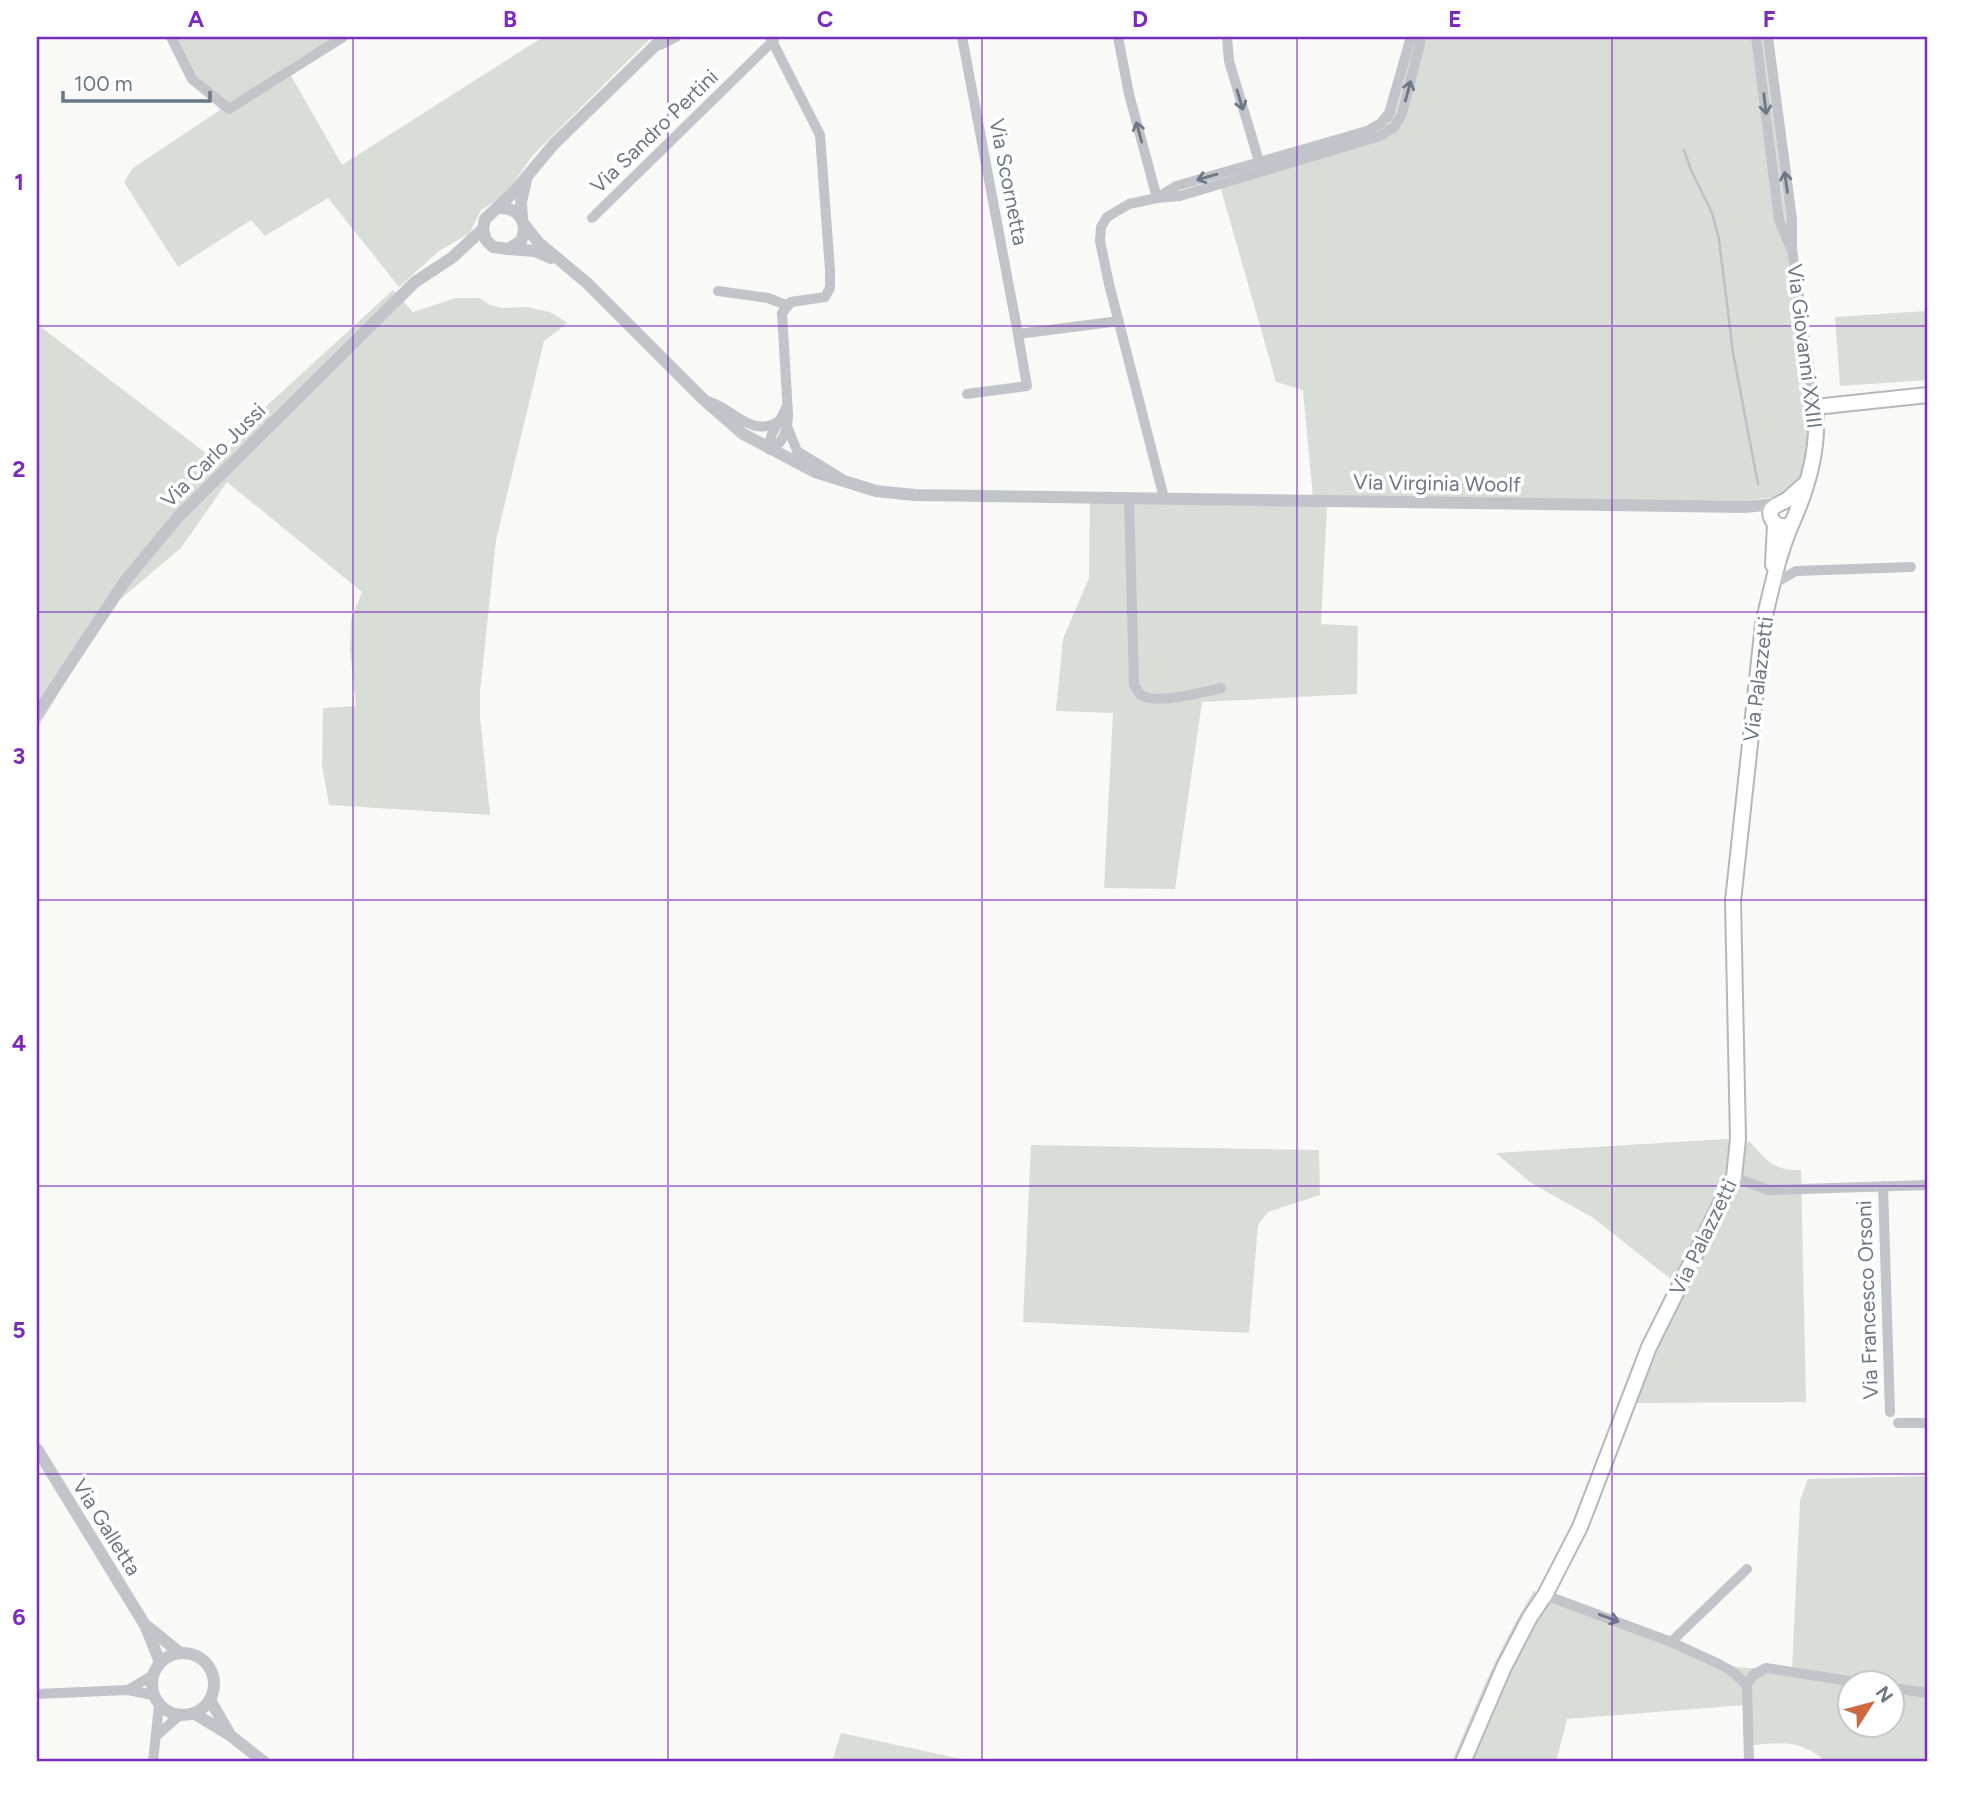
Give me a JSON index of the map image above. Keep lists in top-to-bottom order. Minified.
{"streets":{"main road":["Via Giovanni XXIII","Via Palazzetti"],"street":["Via Sandro Pertini","Via Scornetta","Via Carlo Jussi","Via Virginia Woolf","Via Francesco Orsoni","Via Galletta"]},"crossings":[["Via Giovanni XXIII","Via Palazzetti"],["Via Carlo Jussi","Via Virginia Woolf"],["Via Virginia Woolf","Via Palazzetti"]],"scale_bar":"100 m","north":"top right","grid":{"columns":["A","B","C","D","E","F"],"rows":["1","2","3","4","5","6"]}}
